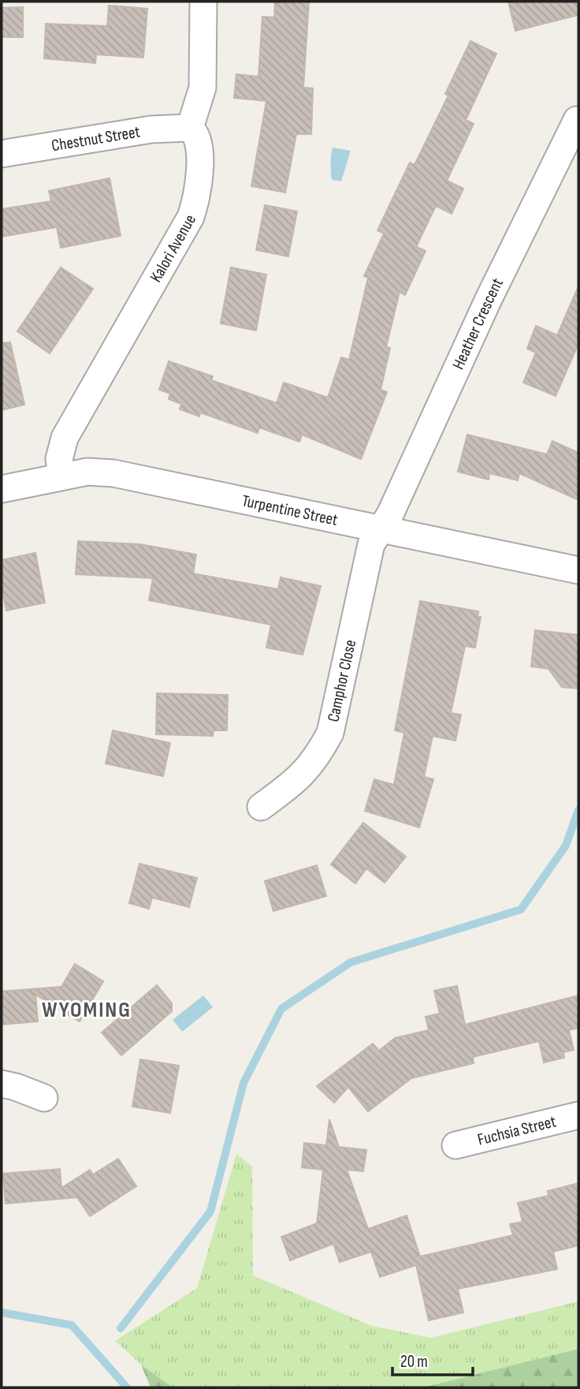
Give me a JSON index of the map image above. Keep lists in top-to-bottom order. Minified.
{"streets":{"street":["Chestnut Street","Kalori Avenue","Heather Crescent","Turpentine Street","Camphor Close","Fuchsia Street"]},"crossings":[["Chestnut Street","Kalori Avenue"],["Kalori Avenue","Turpentine Street"],["Heather Crescent","Turpentine Street"],["Heather Crescent","Camphor Close"],["Turpentine Street","Camphor Close"]],"districts":["WYOMING"],"scale_bar":"20 m"}
